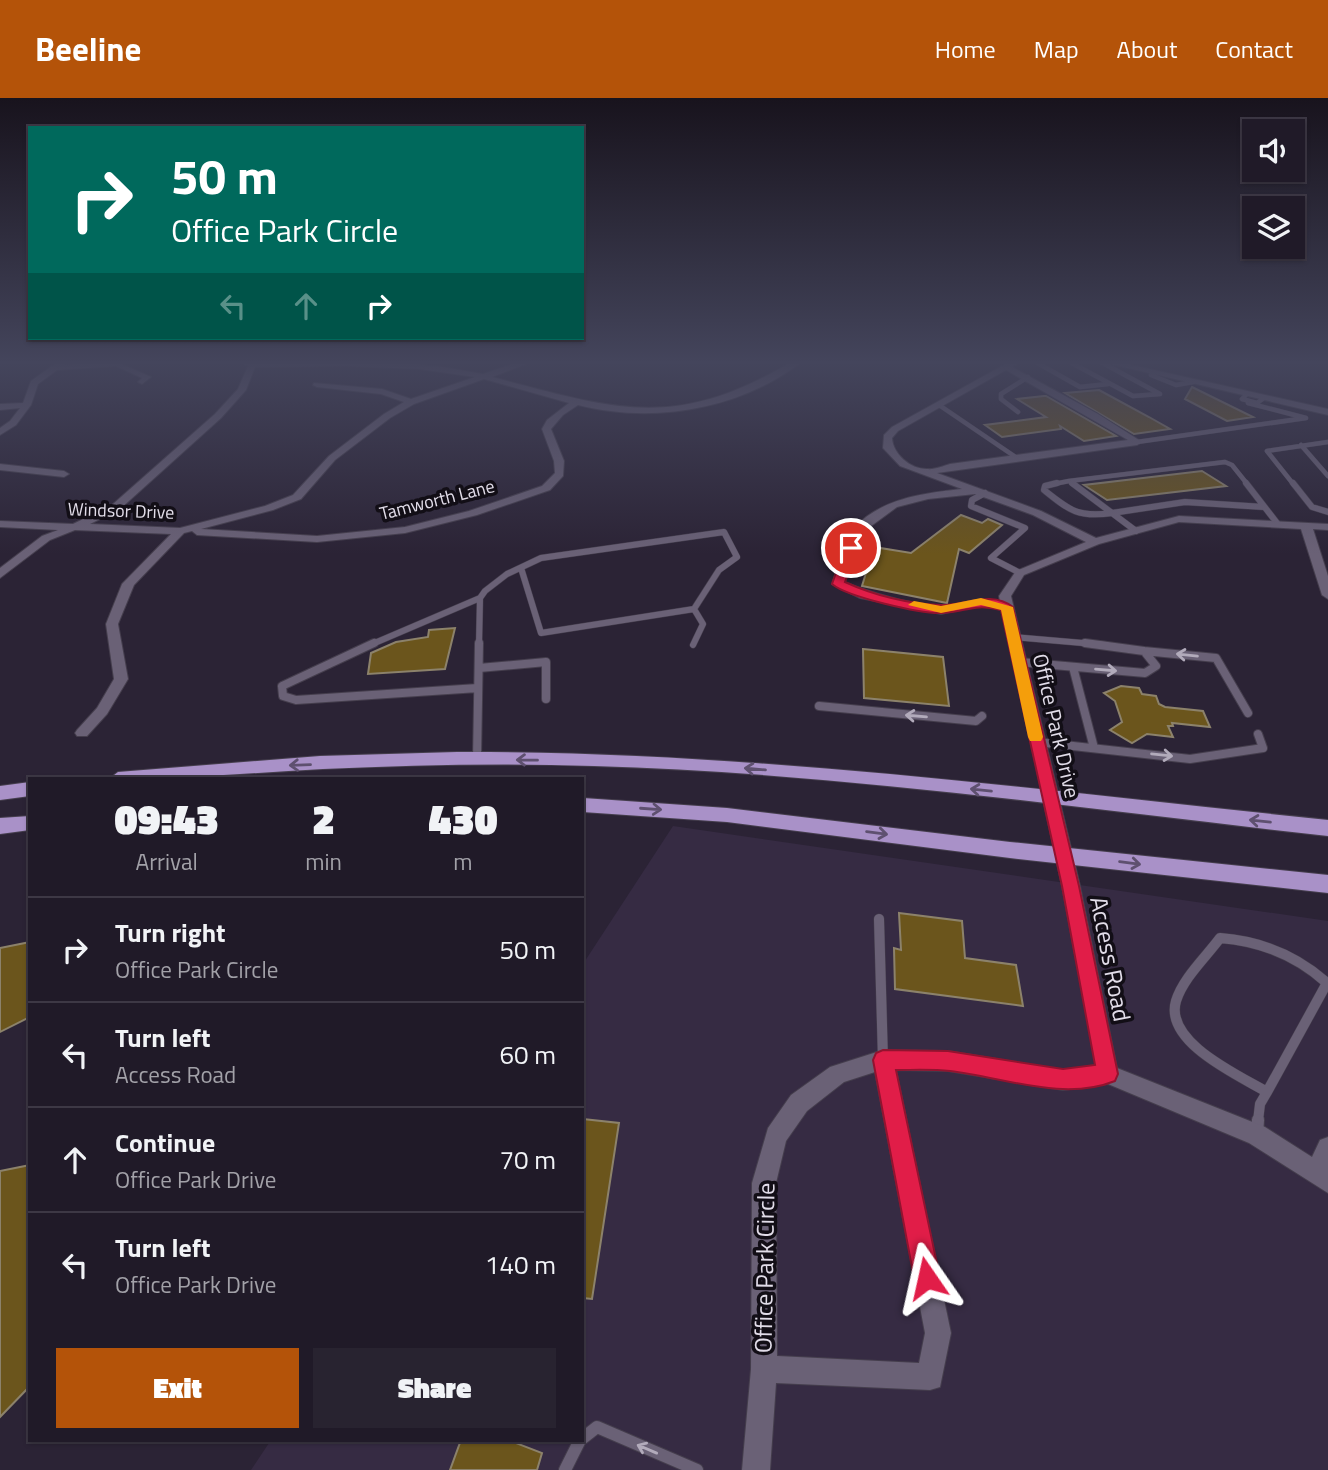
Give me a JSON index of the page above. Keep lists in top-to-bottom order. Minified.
{"streets":{"street":["Tamworth Lane","Windsor Drive","Office Park Drive","Access Road","Office Park Circle"]},"crossings":[["Tamworth Lane","Windsor Drive"],["Office Park Drive","Access Road"],["Access Road","Office Park Circle"]],"page":{"header":"Beeline","nav":["Home","Map","About","Contact"],"turn":["50 m","Office Park Circle"],"eta":["09:43","Arrival","2","min","430","m"],"list":[{"name":"Turn right","note":"Office Park Circle","value":"50 m"},{"name":"Turn left","note":"Access Road","value":"60 m"},{"name":"Continue","note":"Office Park Drive","value":"70 m"},{"name":"Turn left","note":"Office Park Drive","value":"140 m"}],"buttons":["Exit","Share"]}}
